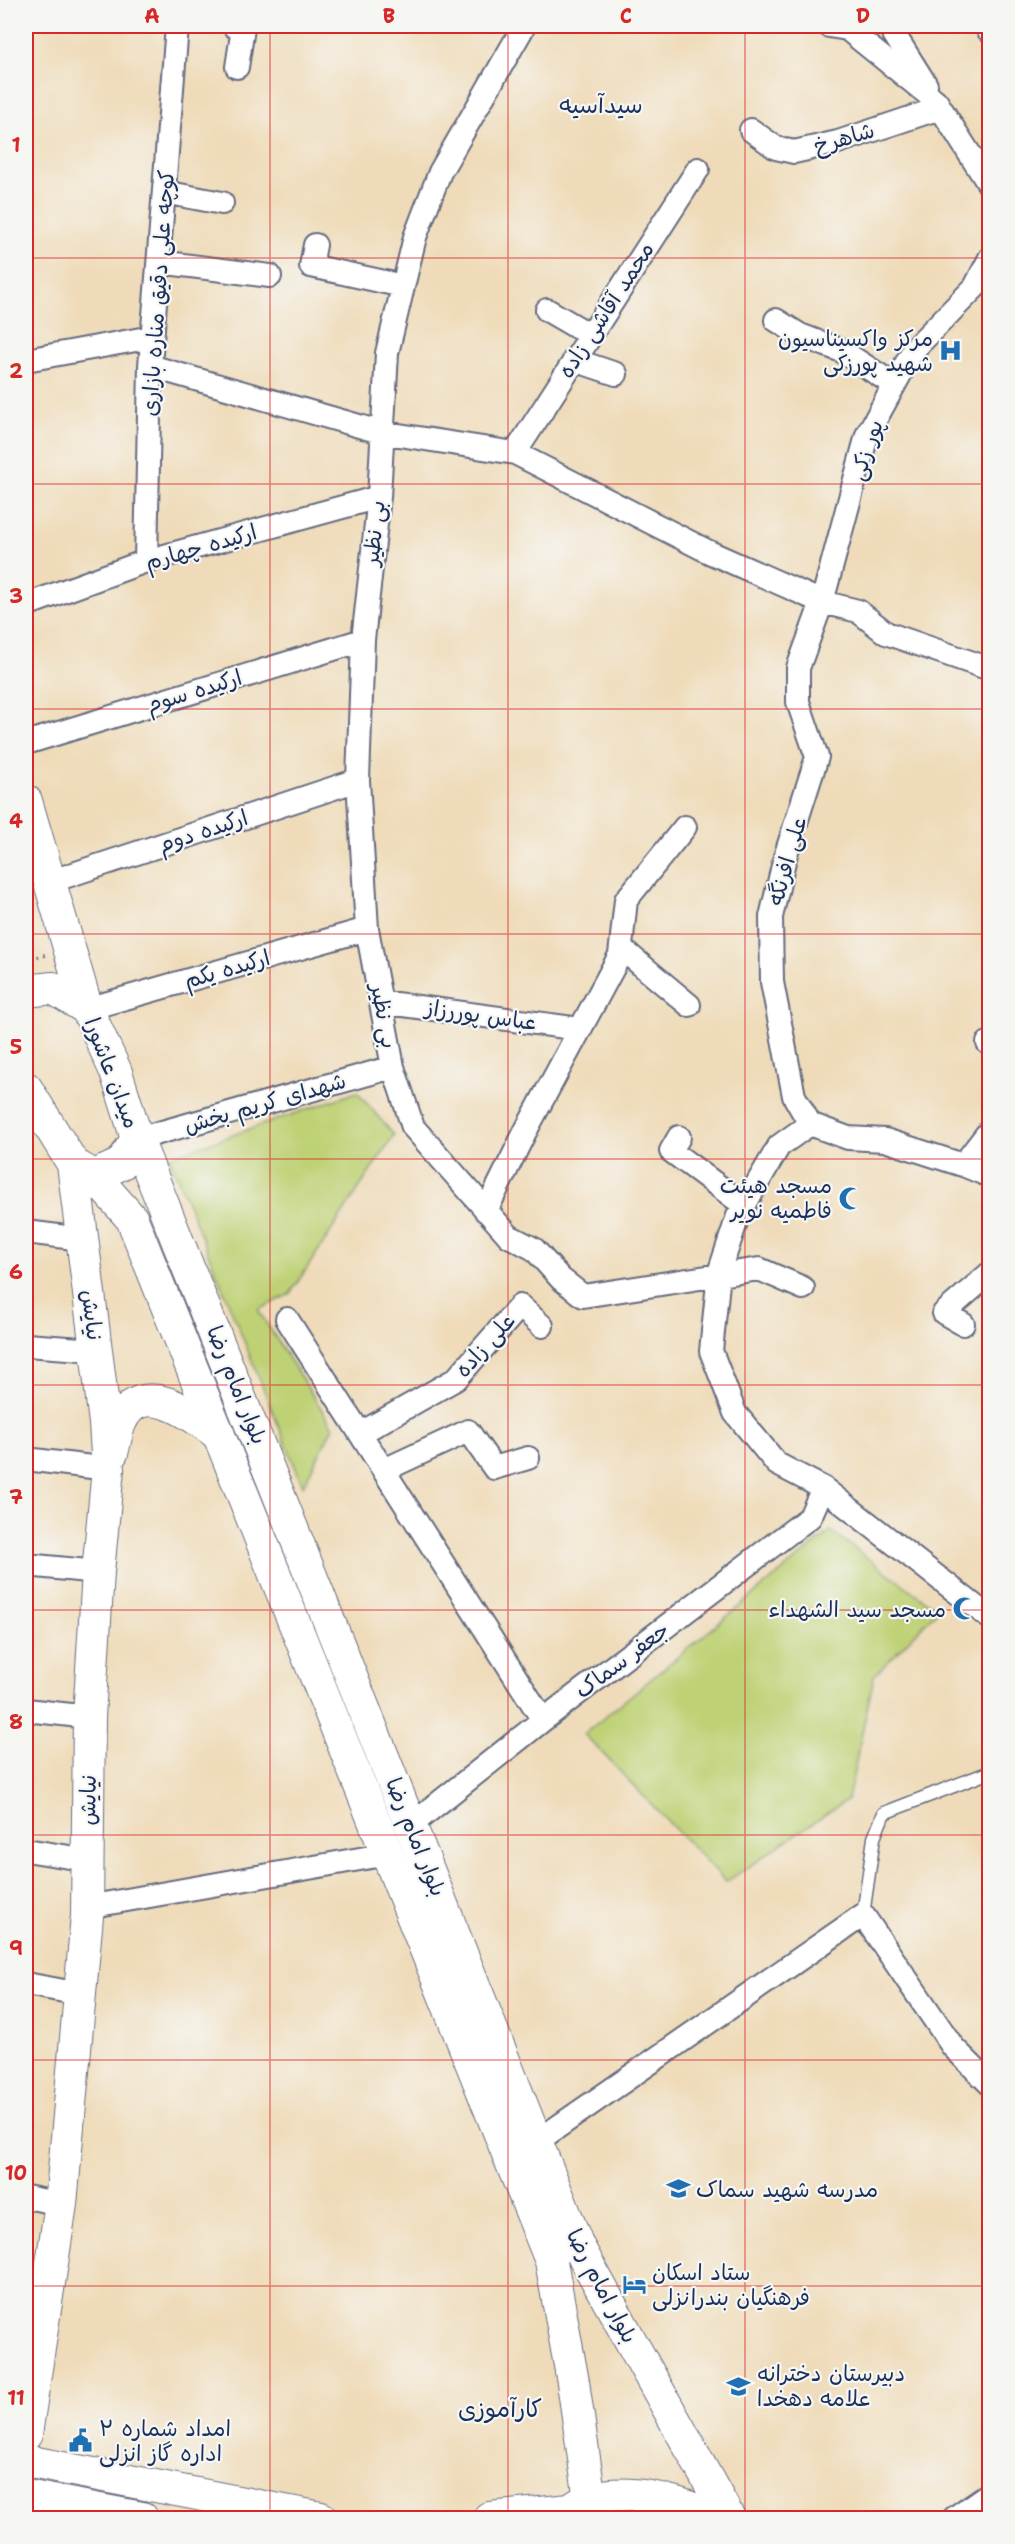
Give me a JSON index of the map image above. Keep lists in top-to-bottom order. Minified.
{"streets":{"main road":["میدان عاشورا","نیایش","بلوار امام رضا"],"street":["شاهرخ","کوچه علی دقیق مناره بازاری","محمد آقاشی زاده","پور زکی","بی نظیر","ارکیده چهارم","ارکیده سوم","ارکیده دوم","علی افرنگه","ارکیده یکم","عباس پوررزاز","شهدای کریم بخش","علی زاده","جعفر سماک"]},"crossings":[["کوچه علی دقیق مناره بازاری","ارکیده چهارم"],["پور زکی","علی افرنگه"],["بی نظیر","ارکیده چهارم"],["بی نظیر","ارکیده سوم"],["بی نظیر","ارکیده دوم"],["بی نظیر","ارکیده یکم"],["بی نظیر","عباس پوررزاز"],["بی نظیر","شهدای کریم بخش"],["ارکیده یکم","میدان عاشورا"],["میدان عاشورا","شهدای کریم بخش"],["میدان عاشورا","نیایش"],["میدان عاشورا","بلوار امام رضا"],["شهدای کریم بخش","بلوار امام رضا"],["نیایش","بلوار امام رضا"],["بلوار امام رضا","جعفر سماک"]],"districts":["سیدآسیه","کارآموزی"],"places":{"hospital":["مرکز واکسیناسیون شهید پورزکی"],"mosque":["مسجد هیئت فاطمیه نویر","مسجد سید الشهداء"],"school or university":["مدرسه شهید سماک","دبیرستان دخترانه علامه دهخدا"],"hotel":["ستاد اسکان فرهنگیان بندرانزلی"],"public building":["امداد شماره ۲ اداره گاز انزلی"]},"grid":{"columns":["A","B","C","D"],"rows":["1","2","3","4","5","6","7","8","9","10","11"]}}
